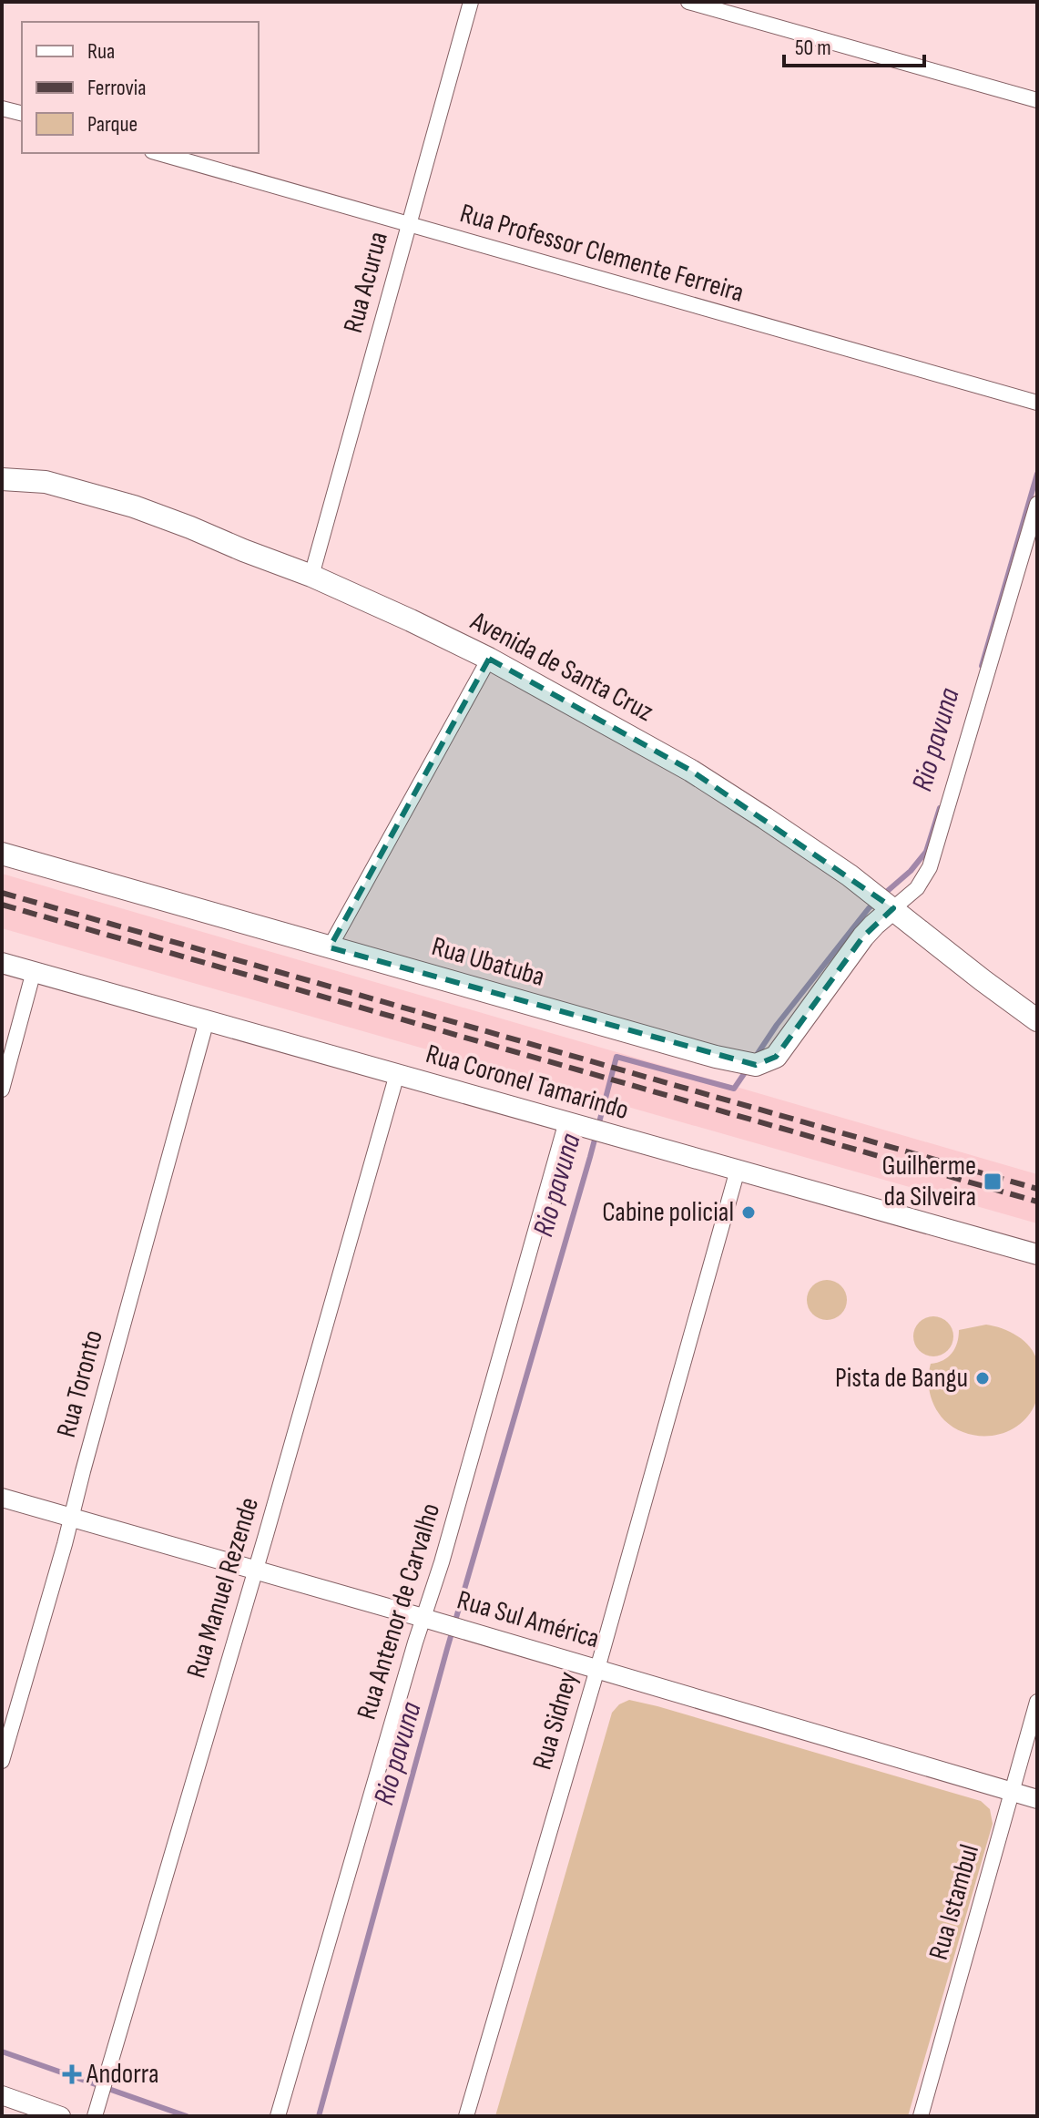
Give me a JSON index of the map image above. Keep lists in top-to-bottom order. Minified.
{"streets":{"main road":["Avenida de Santa Cruz","Rua Ubatuba","Rua Coronel Tamarindo"],"street":["Rua Professor Clemente Ferreira","Rua Acurua","Rua Toronto","Rua Manuel Rezende","Rua Antenor de Carvalho","Rua Sul América","Rua Sidney","Rua Istambul"]},"crossings":[["Rua Professor Clemente Ferreira","Rua Acurua"],["Rua Acurua","Avenida de Santa Cruz"],["Avenida de Santa Cruz","Rua Ubatuba"],["Rua Coronel Tamarindo","Rua Toronto"],["Rua Coronel Tamarindo","Rua Manuel Rezende"],["Rua Coronel Tamarindo","Rua Antenor de Carvalho"],["Rua Coronel Tamarindo","Rua Sidney"],["Rua Toronto","Rua Sul América"],["Rua Manuel Rezende","Rua Sul América"],["Rua Antenor de Carvalho","Rua Sul América"],["Rua Sul América","Rua Sidney"],["Rua Sul América","Rua Istambul"]],"water":["Rio pavuna"],"places":{"transit":["Guilherme da Silveira"],"other":["Cabine policial","Pista de Bangu"],"health":["Andorra"]},"legend":["Rua","Ferrovia","Parque"],"scale_bar":"50 m"}
